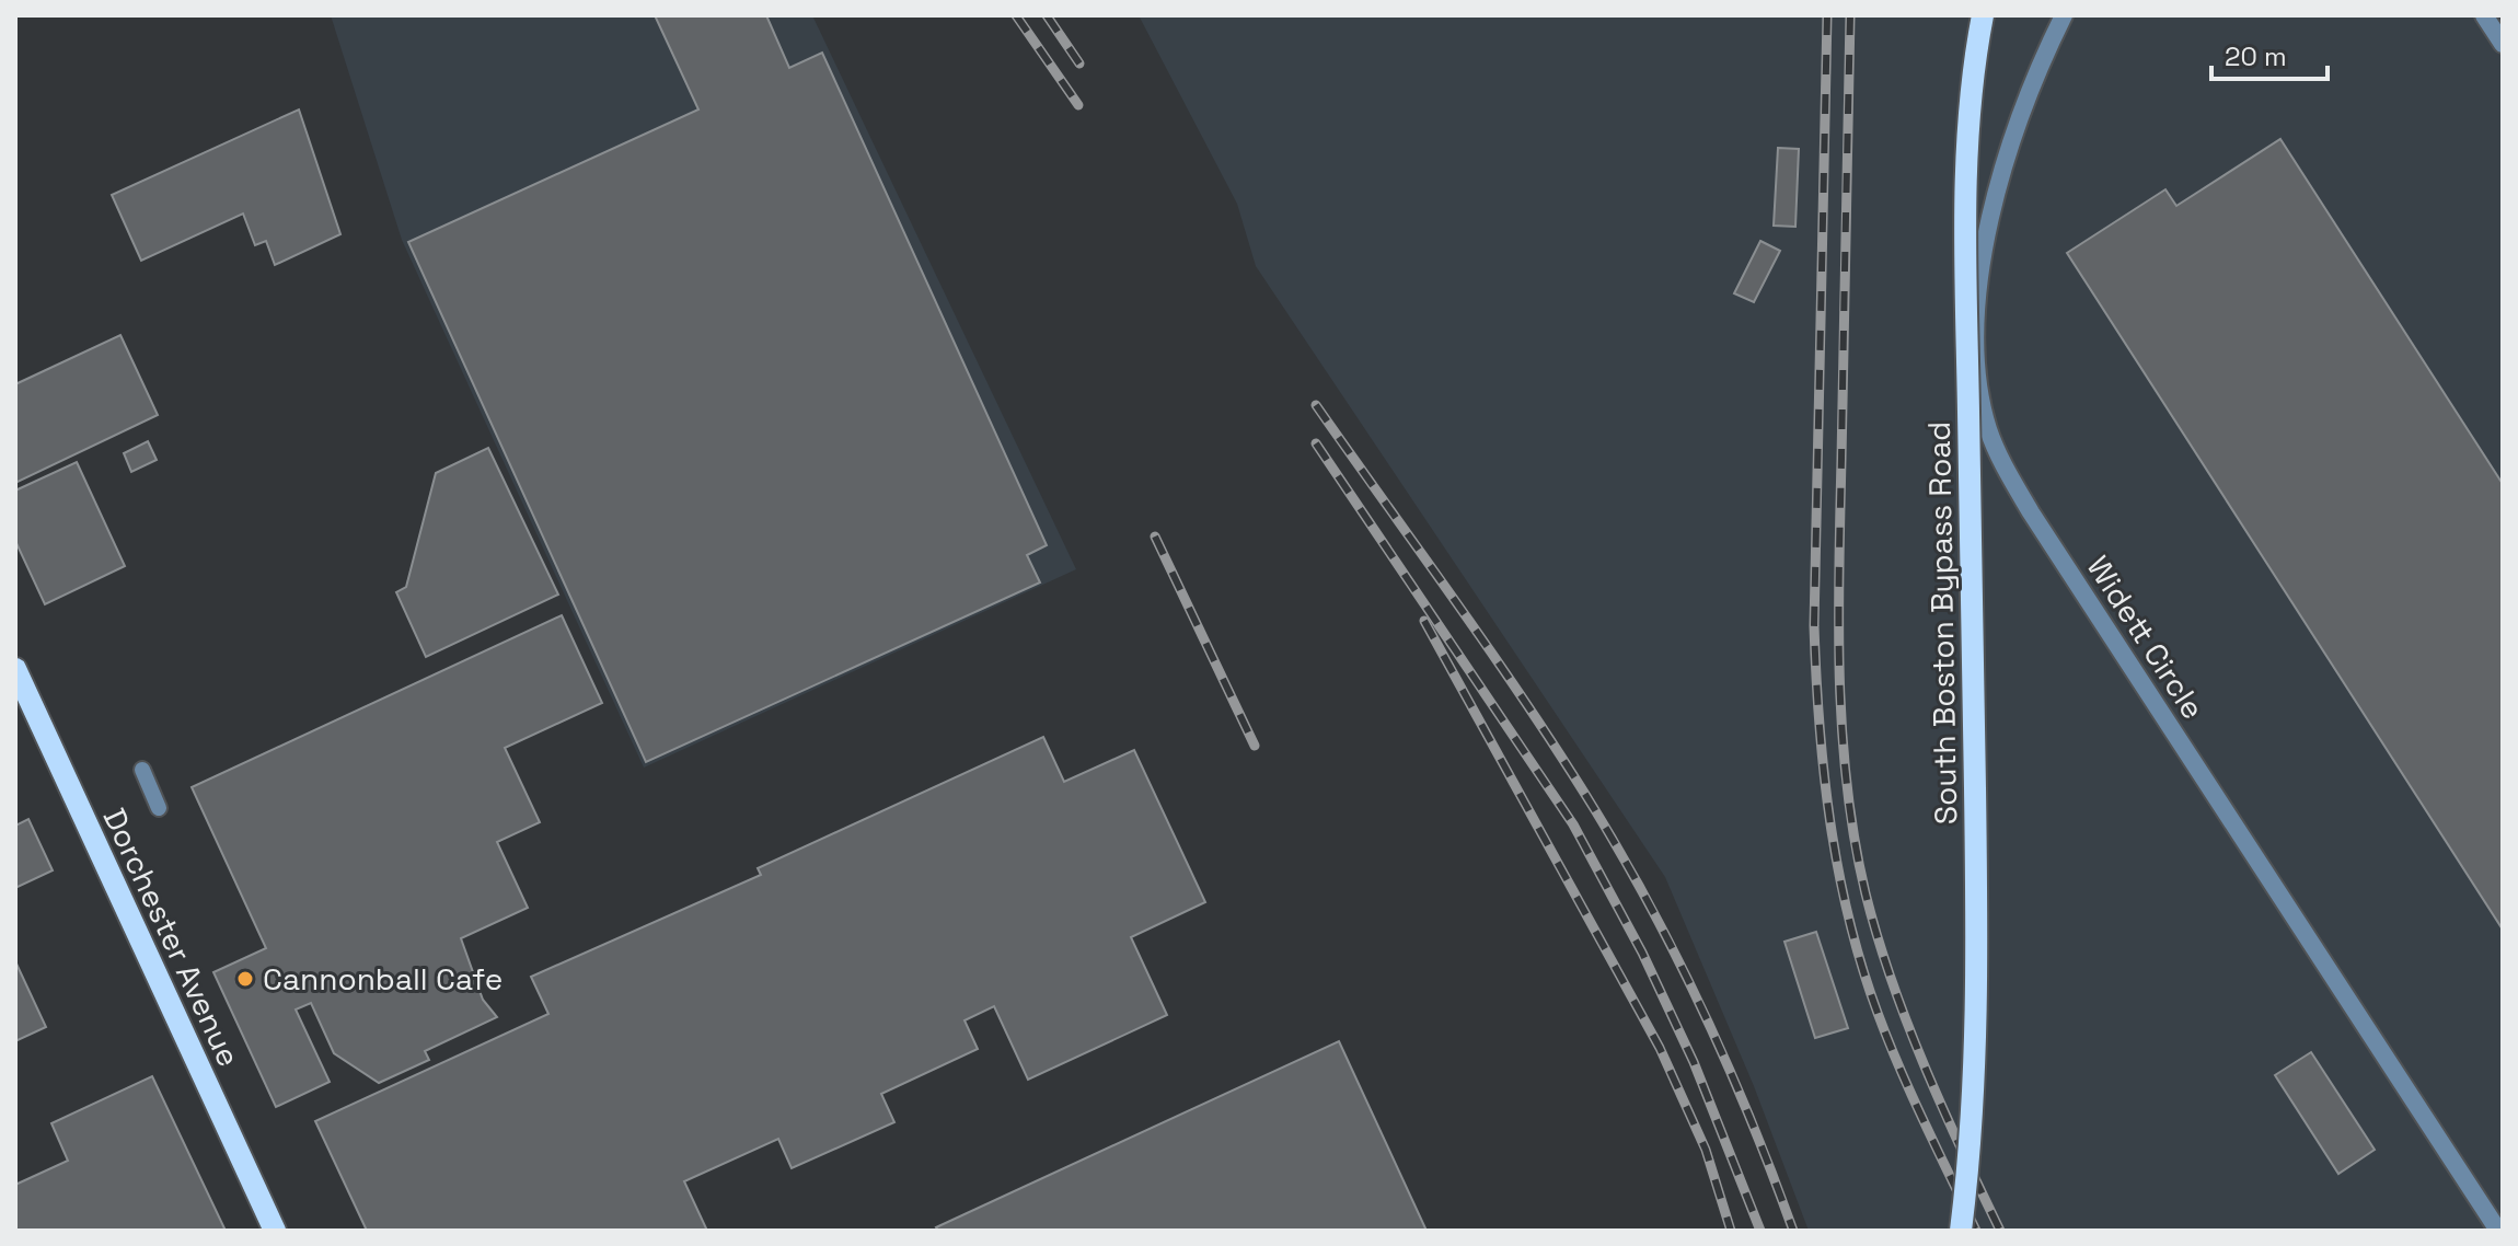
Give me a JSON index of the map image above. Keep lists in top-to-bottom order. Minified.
{"streets":{"main road":["South Boston Bypass Road","Dorchester Avenue"],"street":["Widett Circle"]},"places":["Cannonball Cafe"],"scale_bar":"20 m"}
